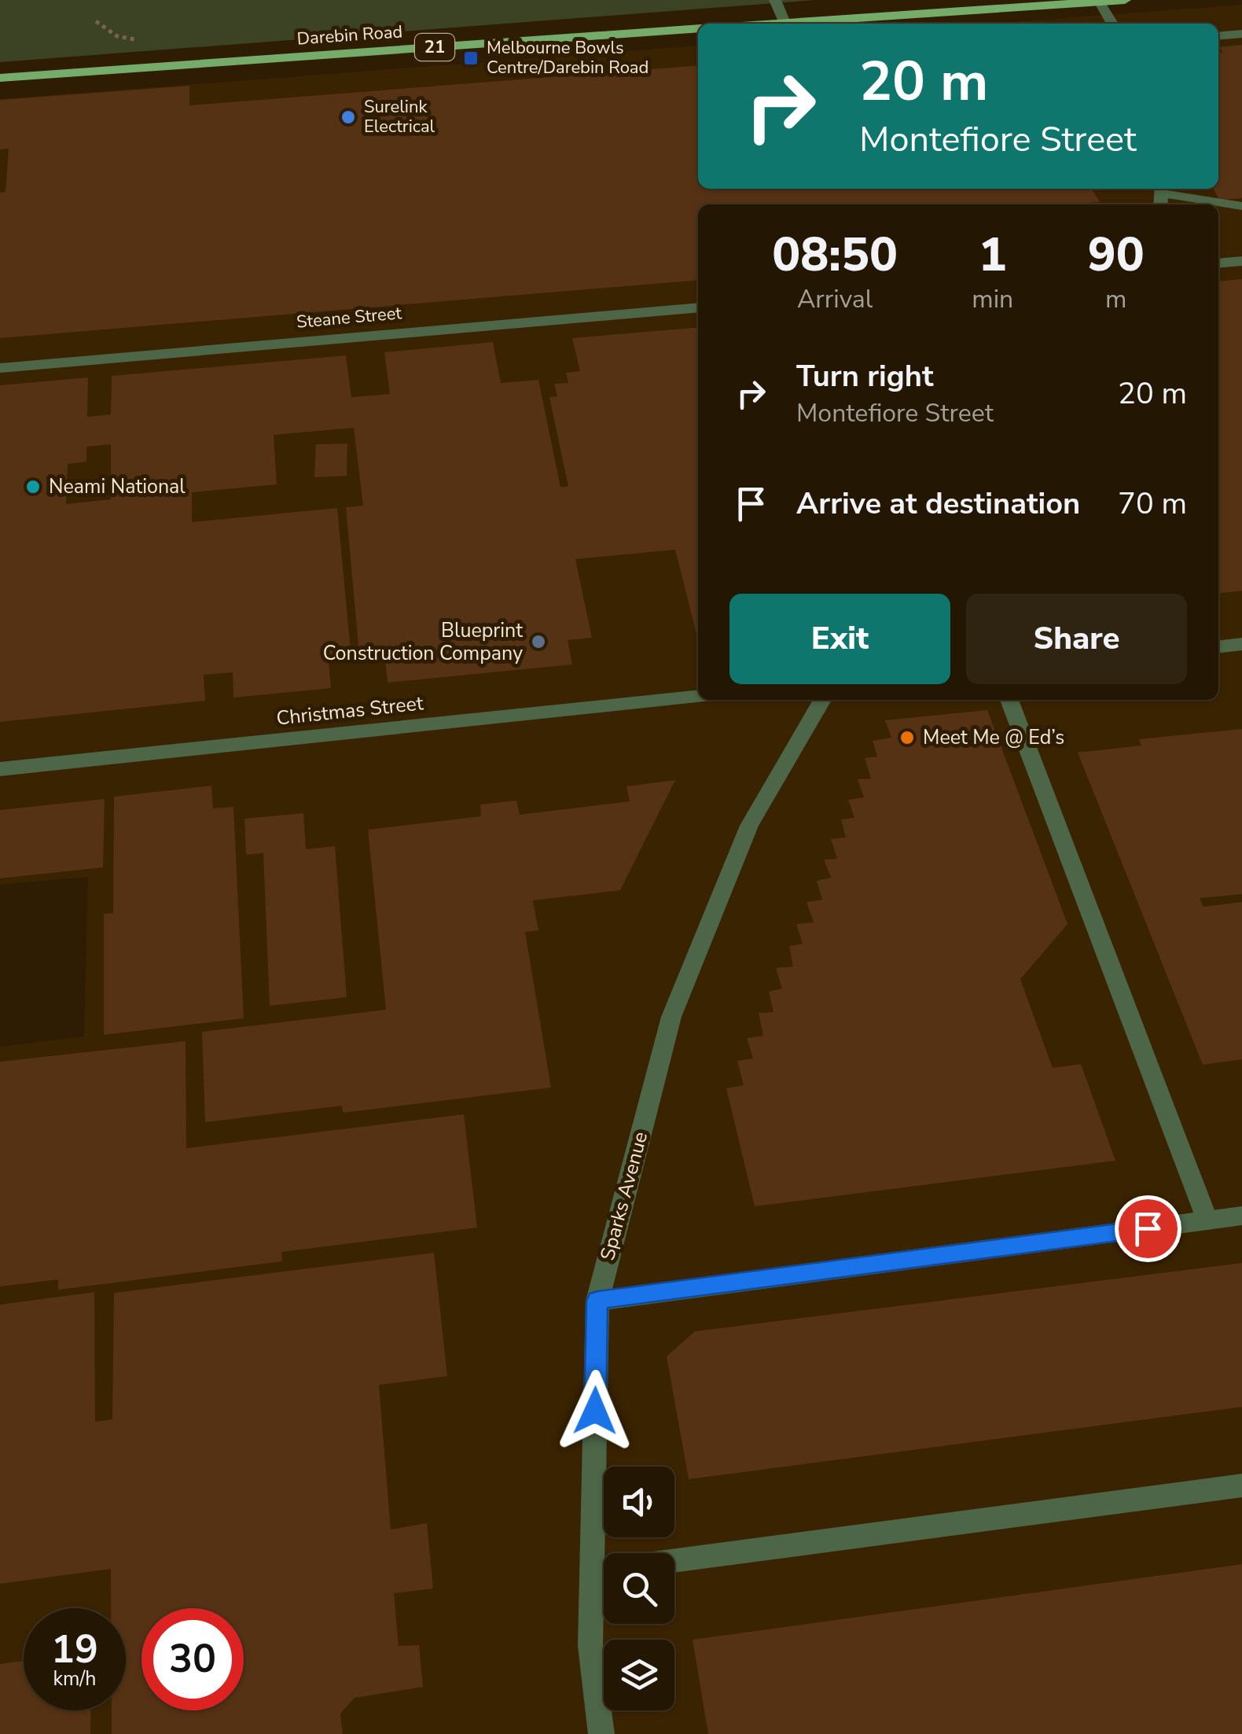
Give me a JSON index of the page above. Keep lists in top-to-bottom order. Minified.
{"streets":{"main road":["Darebin Road","21"],"street":["Steane Street","Christmas Street","Sparks Avenue"]},"places":{"transit":["Melbourne Bowls Centre/Darebin Road"],"other":["Surelink Electrical","Neami National","Blueprint Construction Company","Meet Me @ Ed’s"]},"page":{"turn":["20 m","Montefiore Street"],"eta":["08:50","Arrival","1","min","90","m"],"list":[{"name":"Turn right","note":"Montefiore Street","value":"20 m"},{"name":"Arrive at destination","value":"70 m"}],"buttons":["Exit","Share"],"speed":"19 km/h","limit":"30"}}
